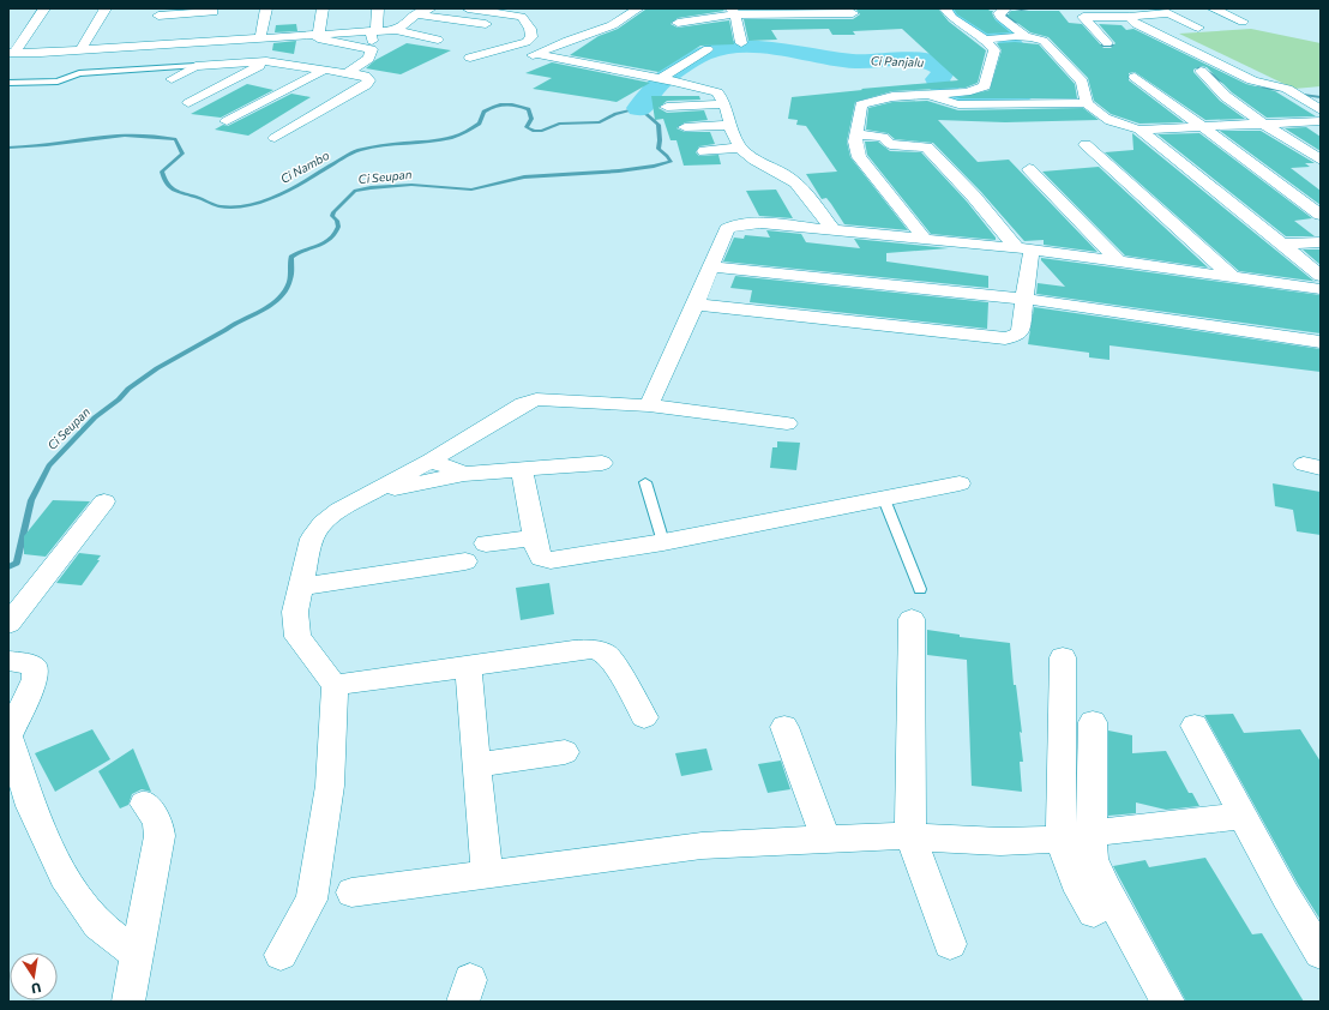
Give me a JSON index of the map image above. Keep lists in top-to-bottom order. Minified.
{"water":["Ci Panjalu","Ci Nambo","Ci Seupan"],"north":"bottom"}
